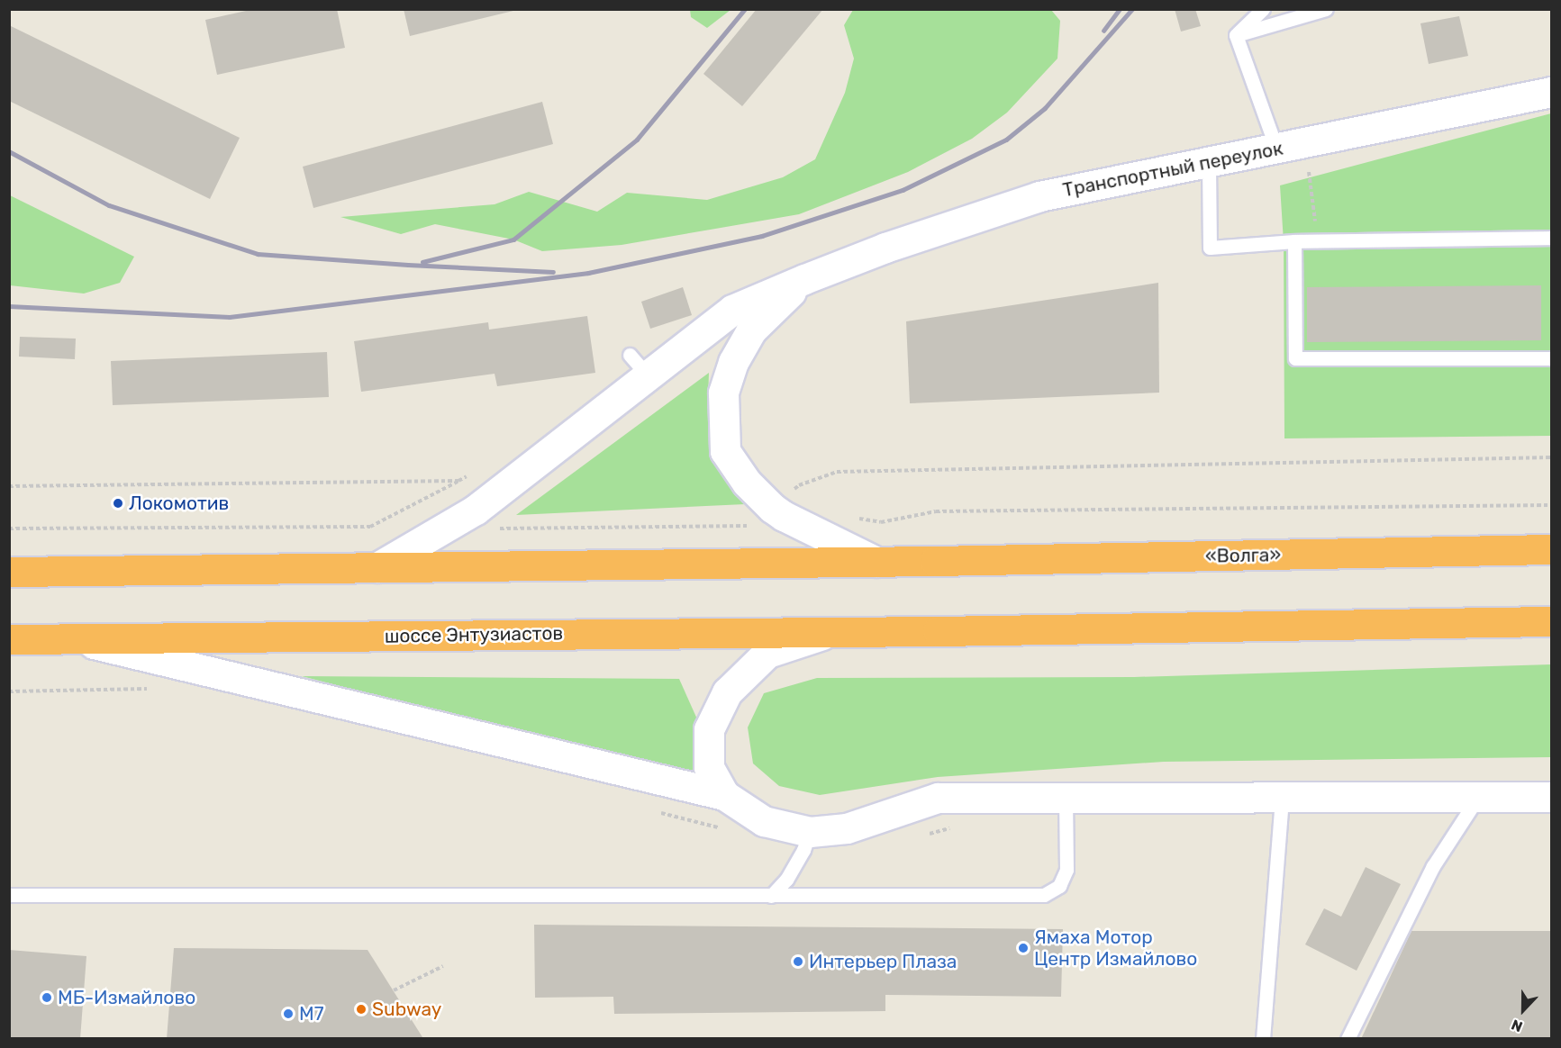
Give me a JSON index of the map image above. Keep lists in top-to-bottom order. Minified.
{"streets":{"highway":["«Волга»","шоссе Энтузиастов"],"street":["Транспортный переулок"]},"places":["Локомотив","Ямаха Мотор Центр Измайлово","Интерьер Плаза","МБ-Измайлово","Subway","М7"],"north":"bottom"}
